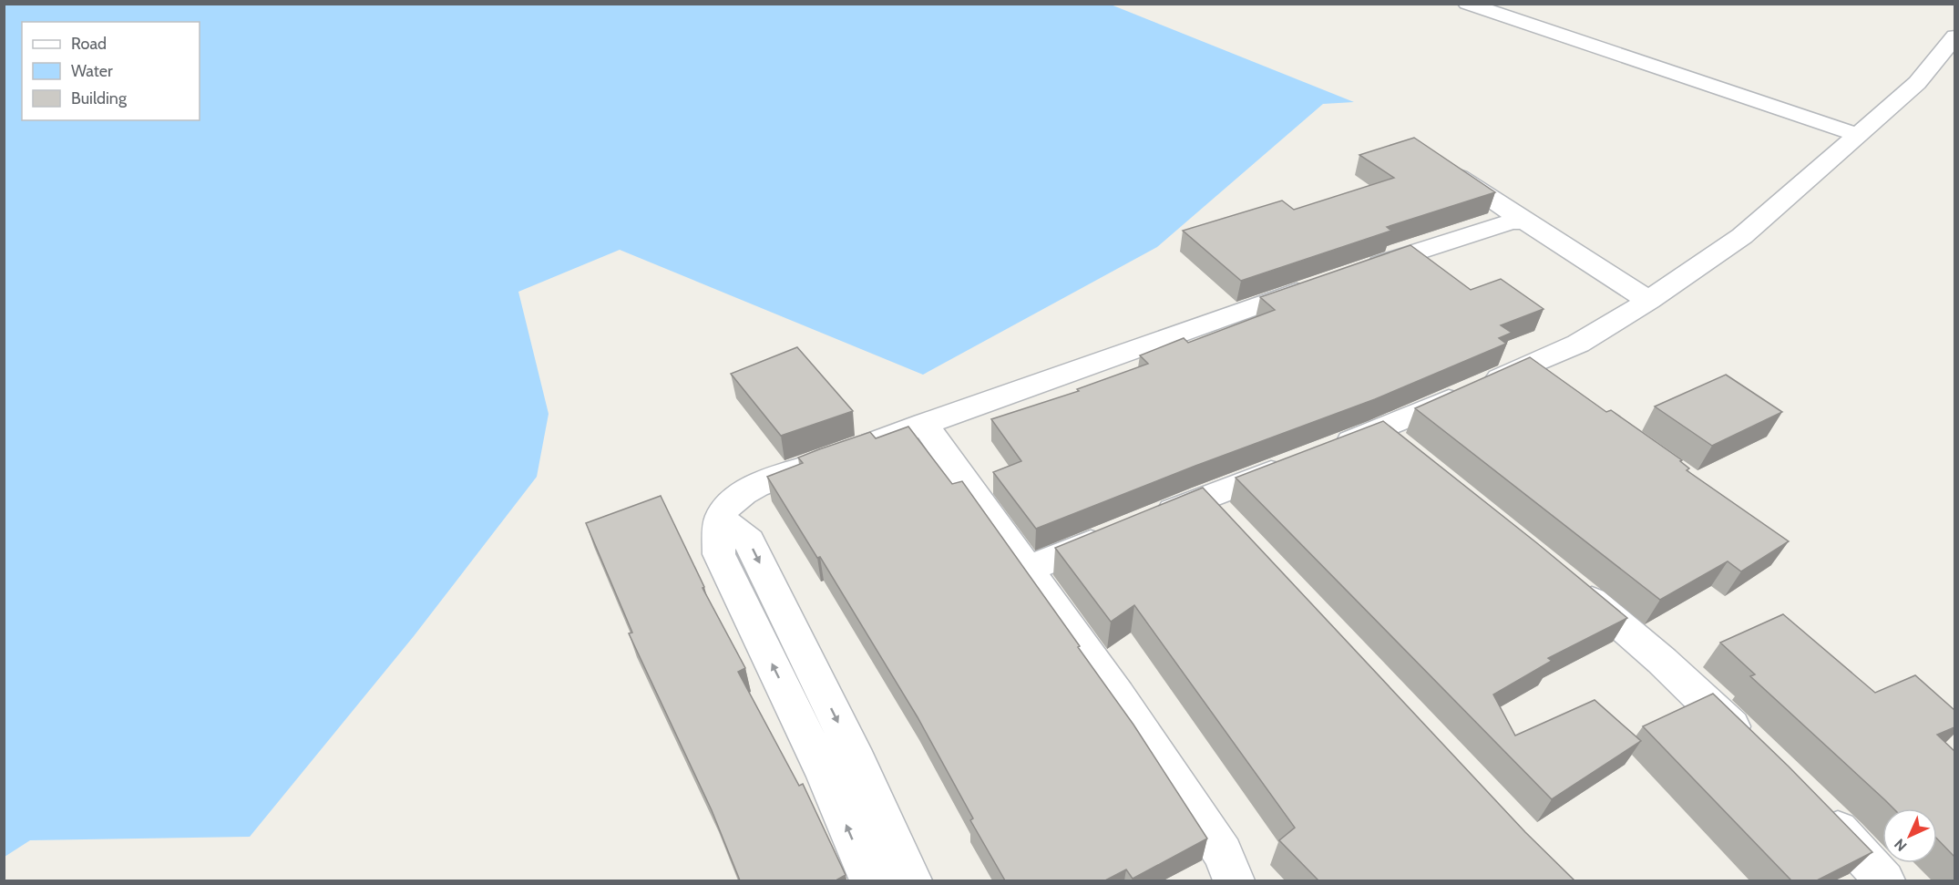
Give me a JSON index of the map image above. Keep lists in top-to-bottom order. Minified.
{"legend":["Road","Water","Building"],"north":"bottom left"}
